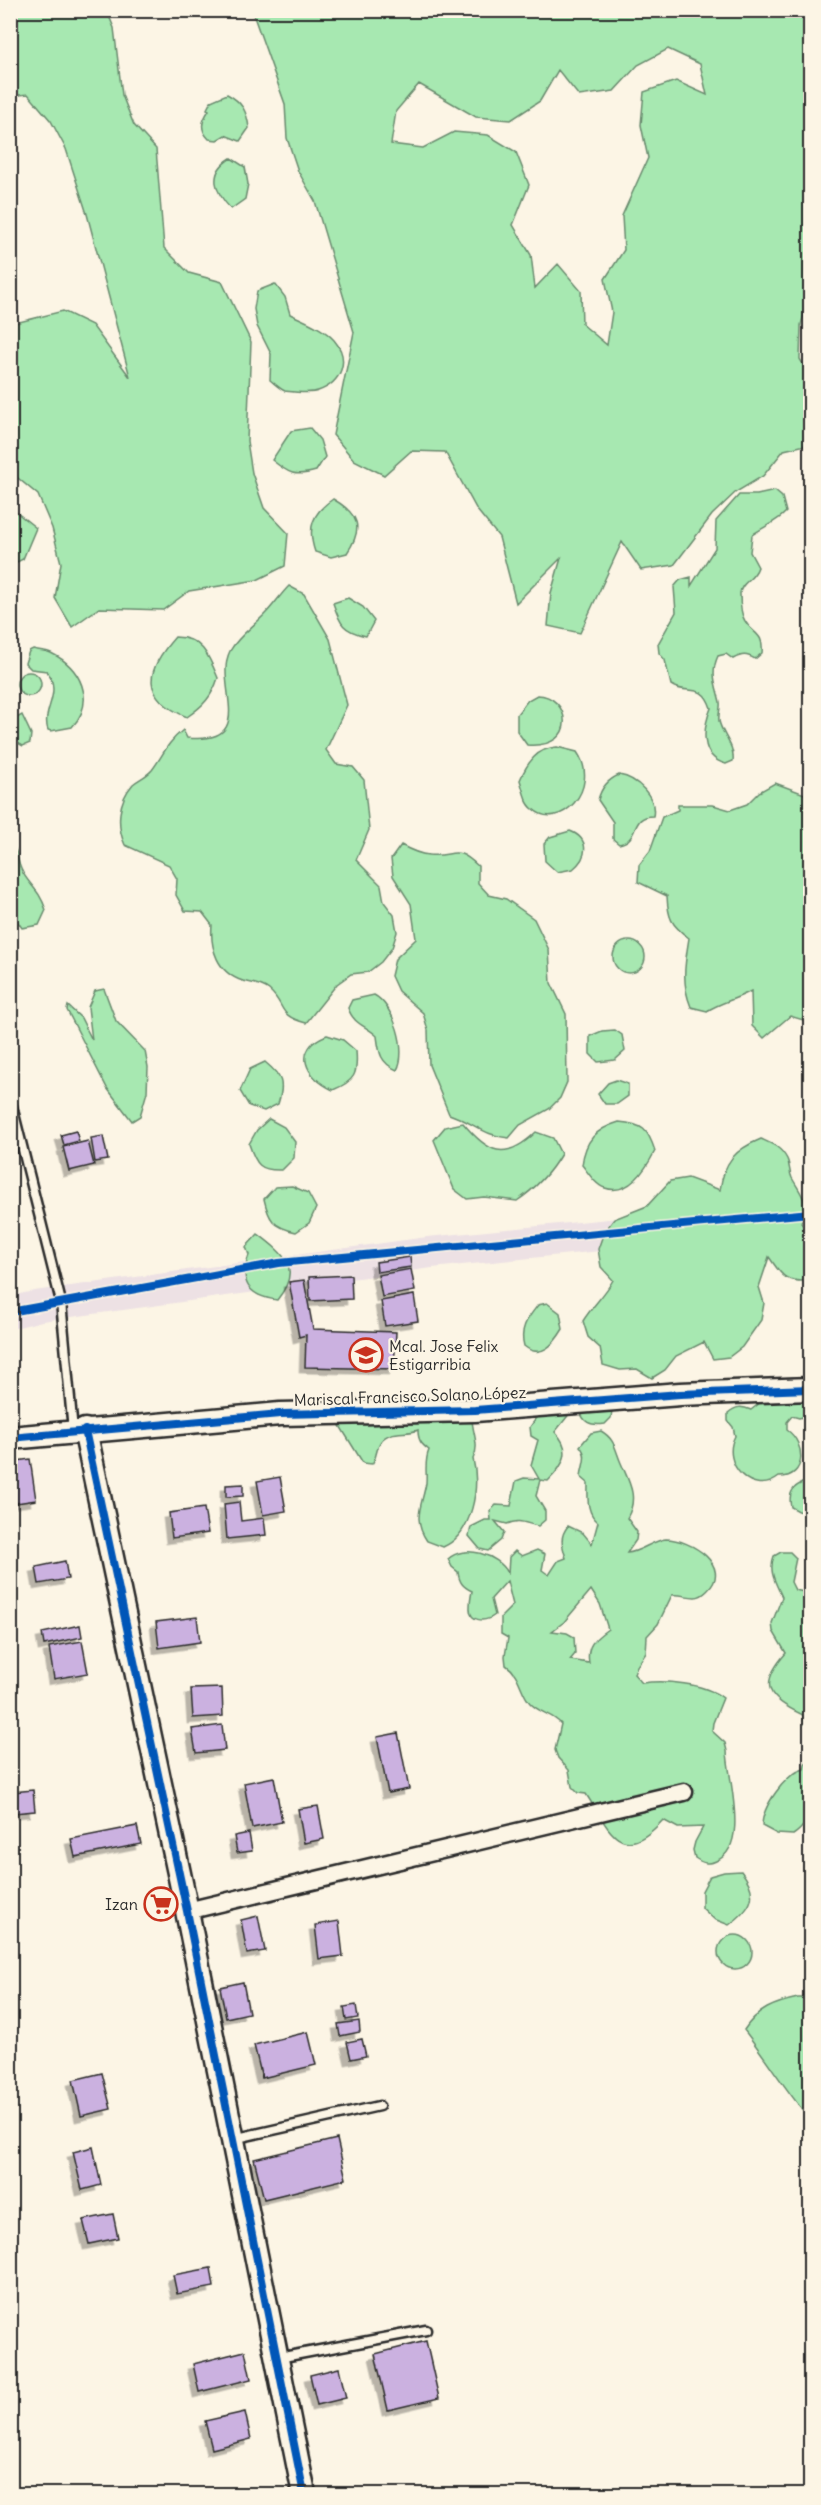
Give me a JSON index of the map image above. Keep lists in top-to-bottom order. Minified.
{"streets":{"street":["Mariscal Francisco Solano López"]},"places":{"school or university":["Mcal. Jose Felix Estigarribia"],"supermarket":["Izan"]}}
